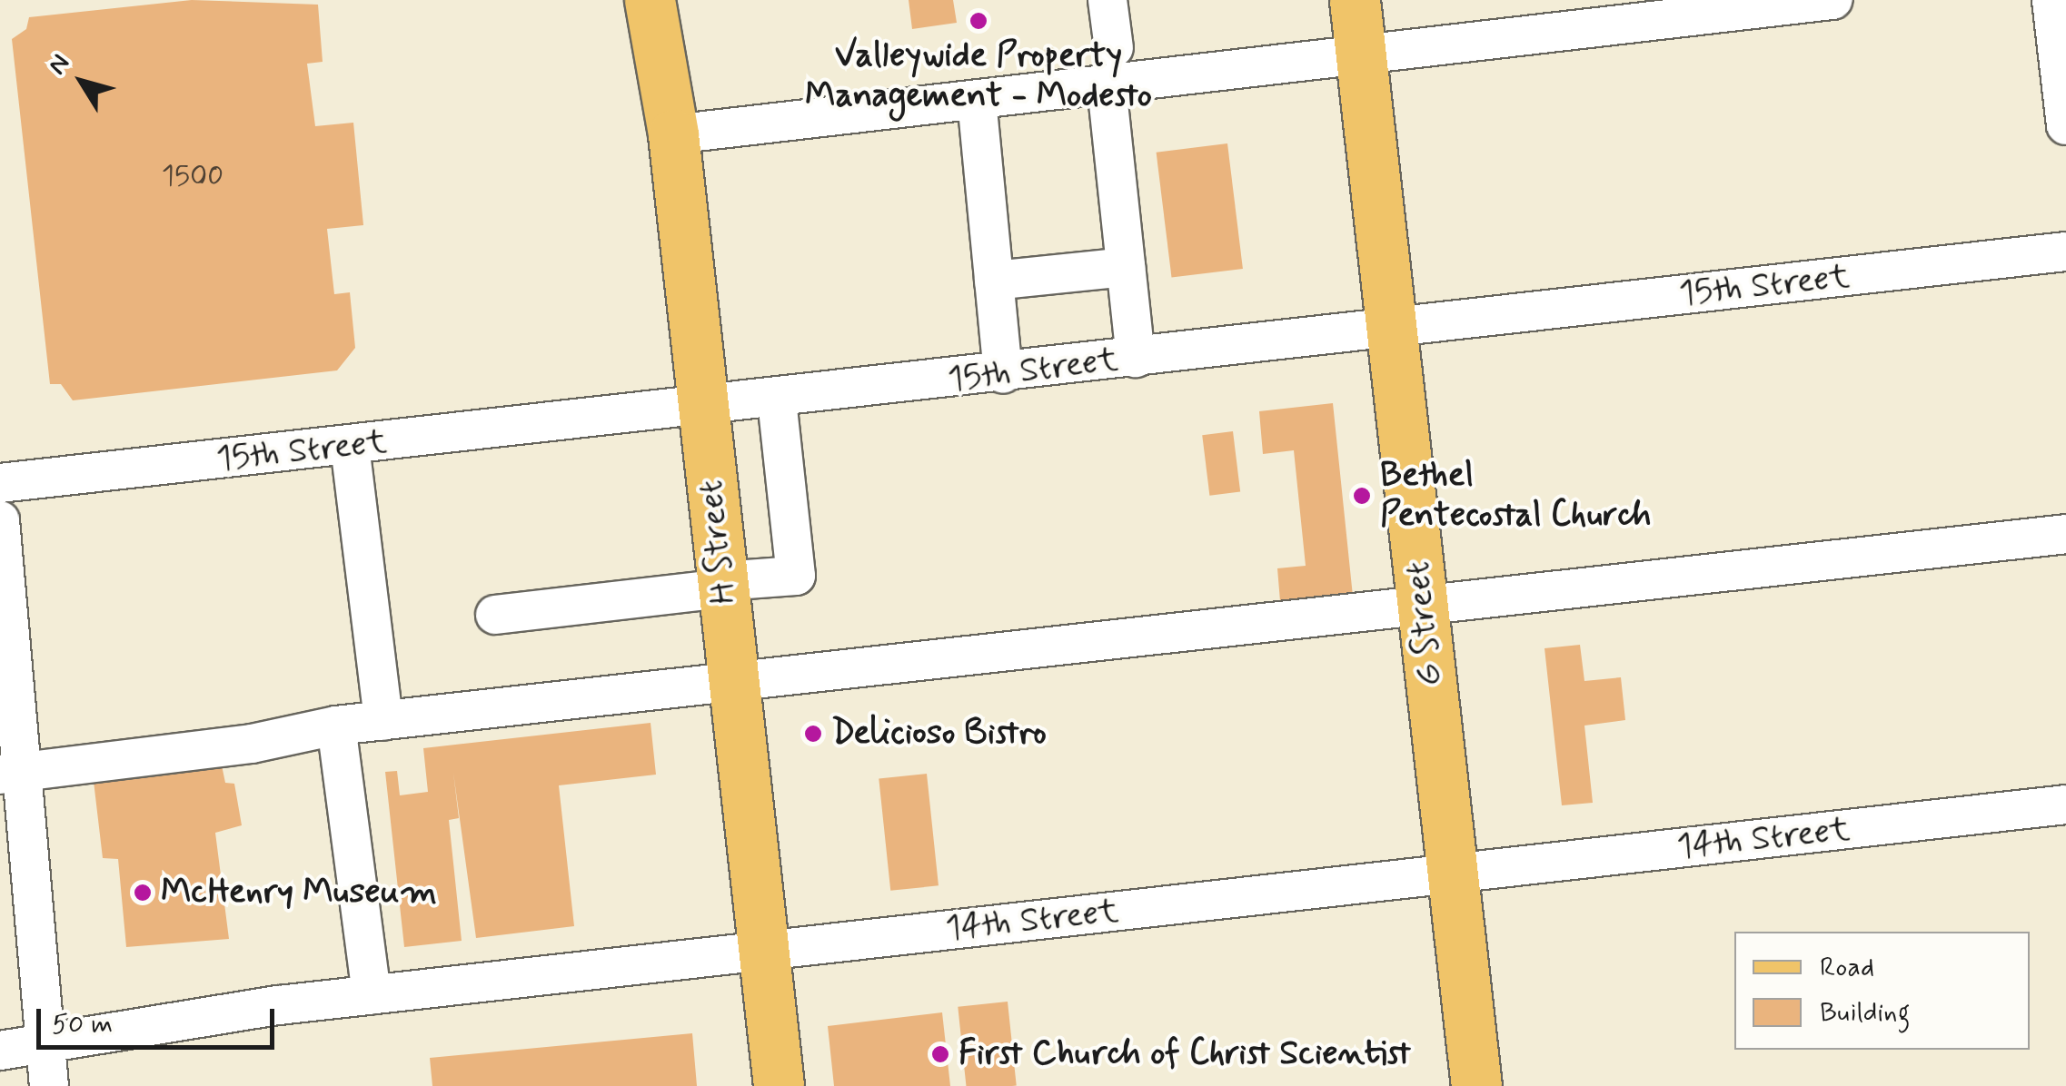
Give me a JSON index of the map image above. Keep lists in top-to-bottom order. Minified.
{"streets":{"main road":["H Street","G Street"],"street":["15th Street","14th Street"]},"crossings":[["15th Street","H Street"],["15th Street","G Street"],["H Street","14th Street"],["G Street","14th Street"]],"places":["Valleywide Property Management - Modesto","Bethel Pentecostal Church","Delicioso Bistro","McHenry Museum","First Church of Christ Scientist"],"house_numbers":["1500"],"legend":["Road","Building"],"scale_bar":"50 m","north":"top left"}
